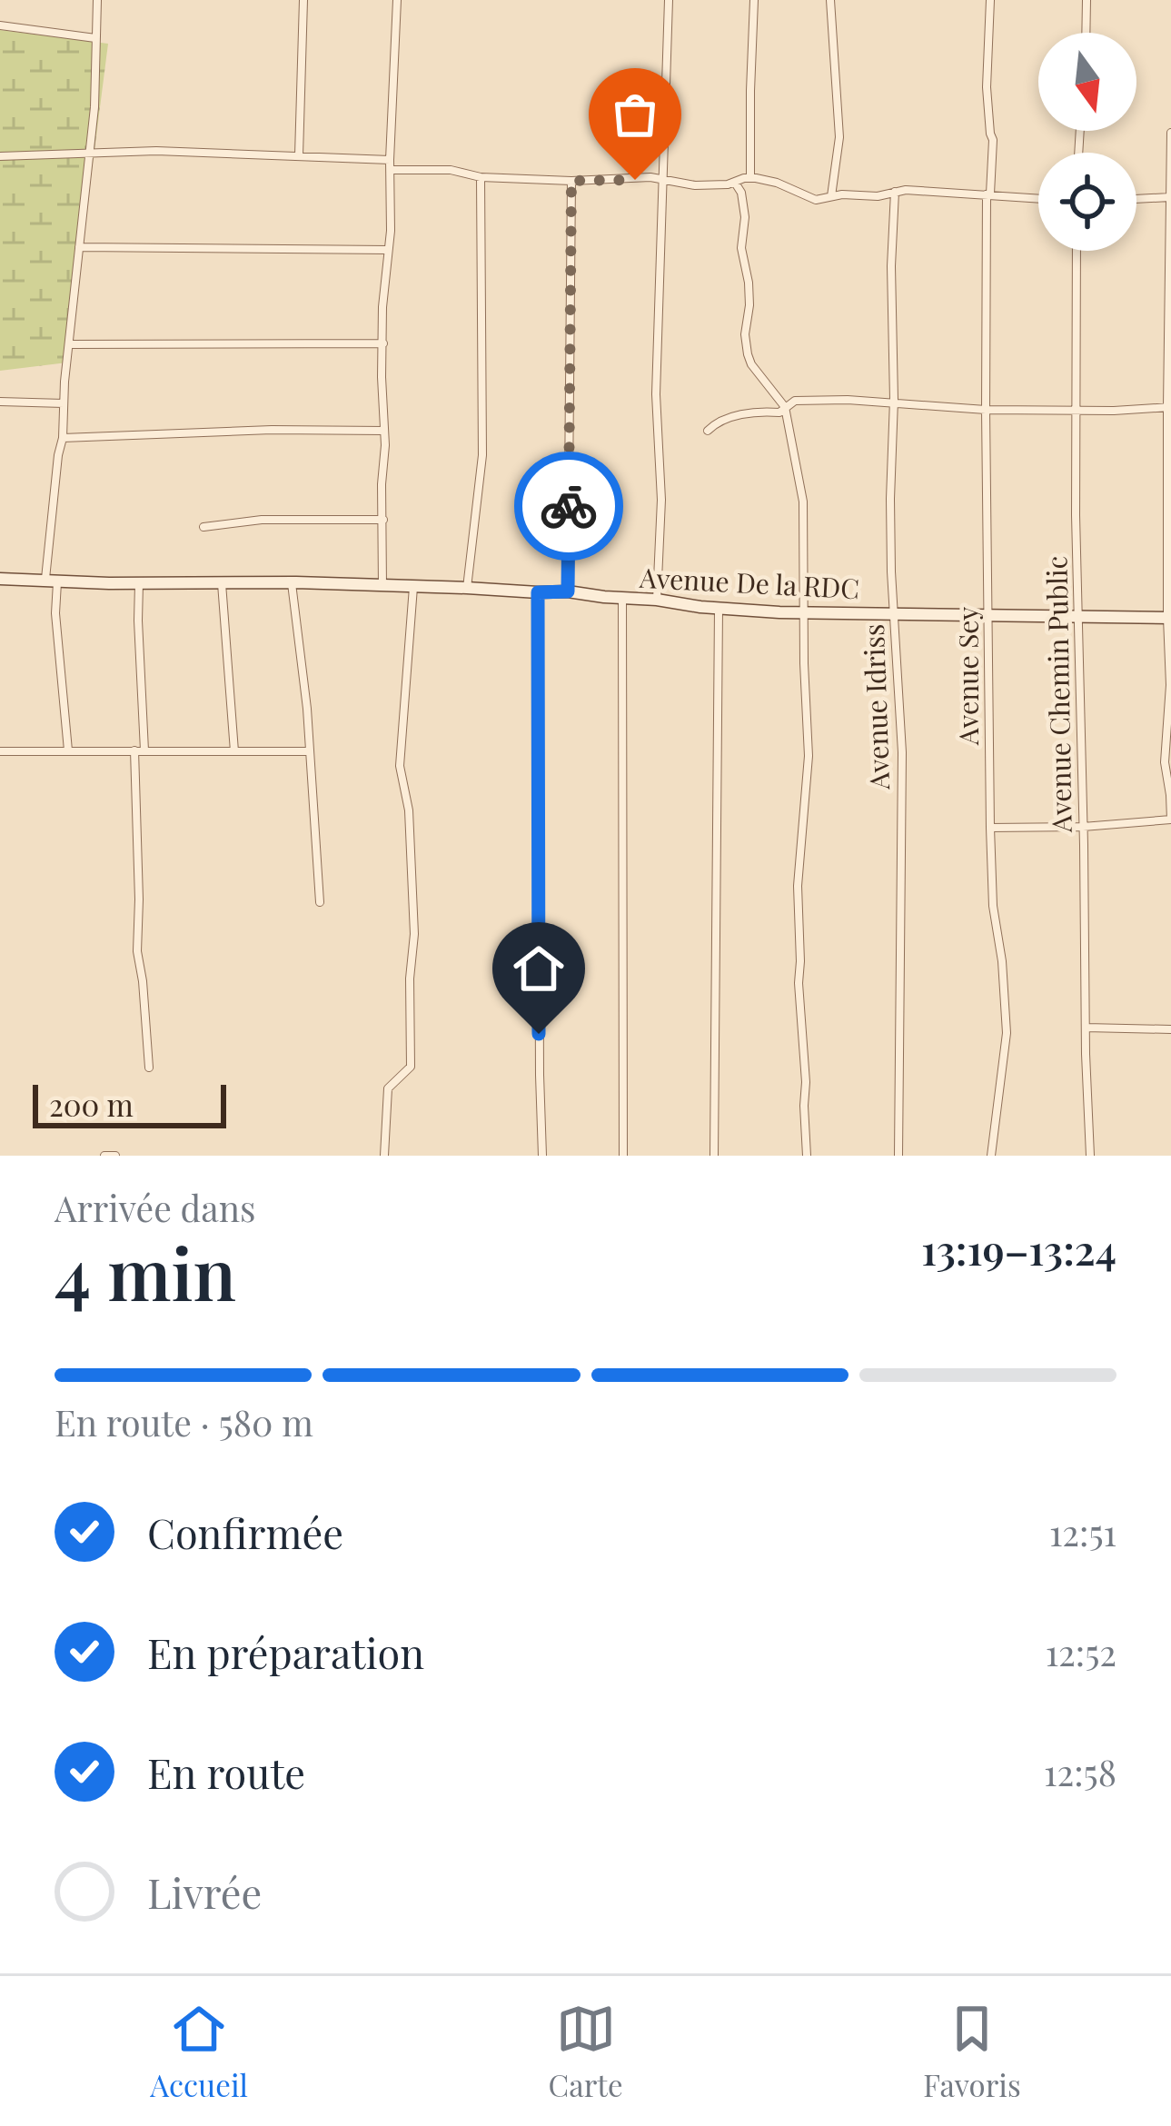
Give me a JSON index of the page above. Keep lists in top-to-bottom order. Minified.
{"streets":{"street":["Avenue De la RDC","Avenue Sey","Avenue Chemin Public","Avenue Idriss"]},"crossings":[["Avenue De la RDC","Avenue Sey"],["Avenue De la RDC","Avenue Chemin Public"],["Avenue De la RDC","Avenue Idriss"]],"scale_bar":"200 m","north":"bottom","page":{"scale":"200 m","heading":["4 min","Arrivée dans","13:19–13:24"],"bar":"En route · 580 m","list":[["Confirmée","12:51"],["En préparation","12:52"],["En route","12:58"],"Livrée"],"tabs":["Accueil","Carte","Favoris"]}}
